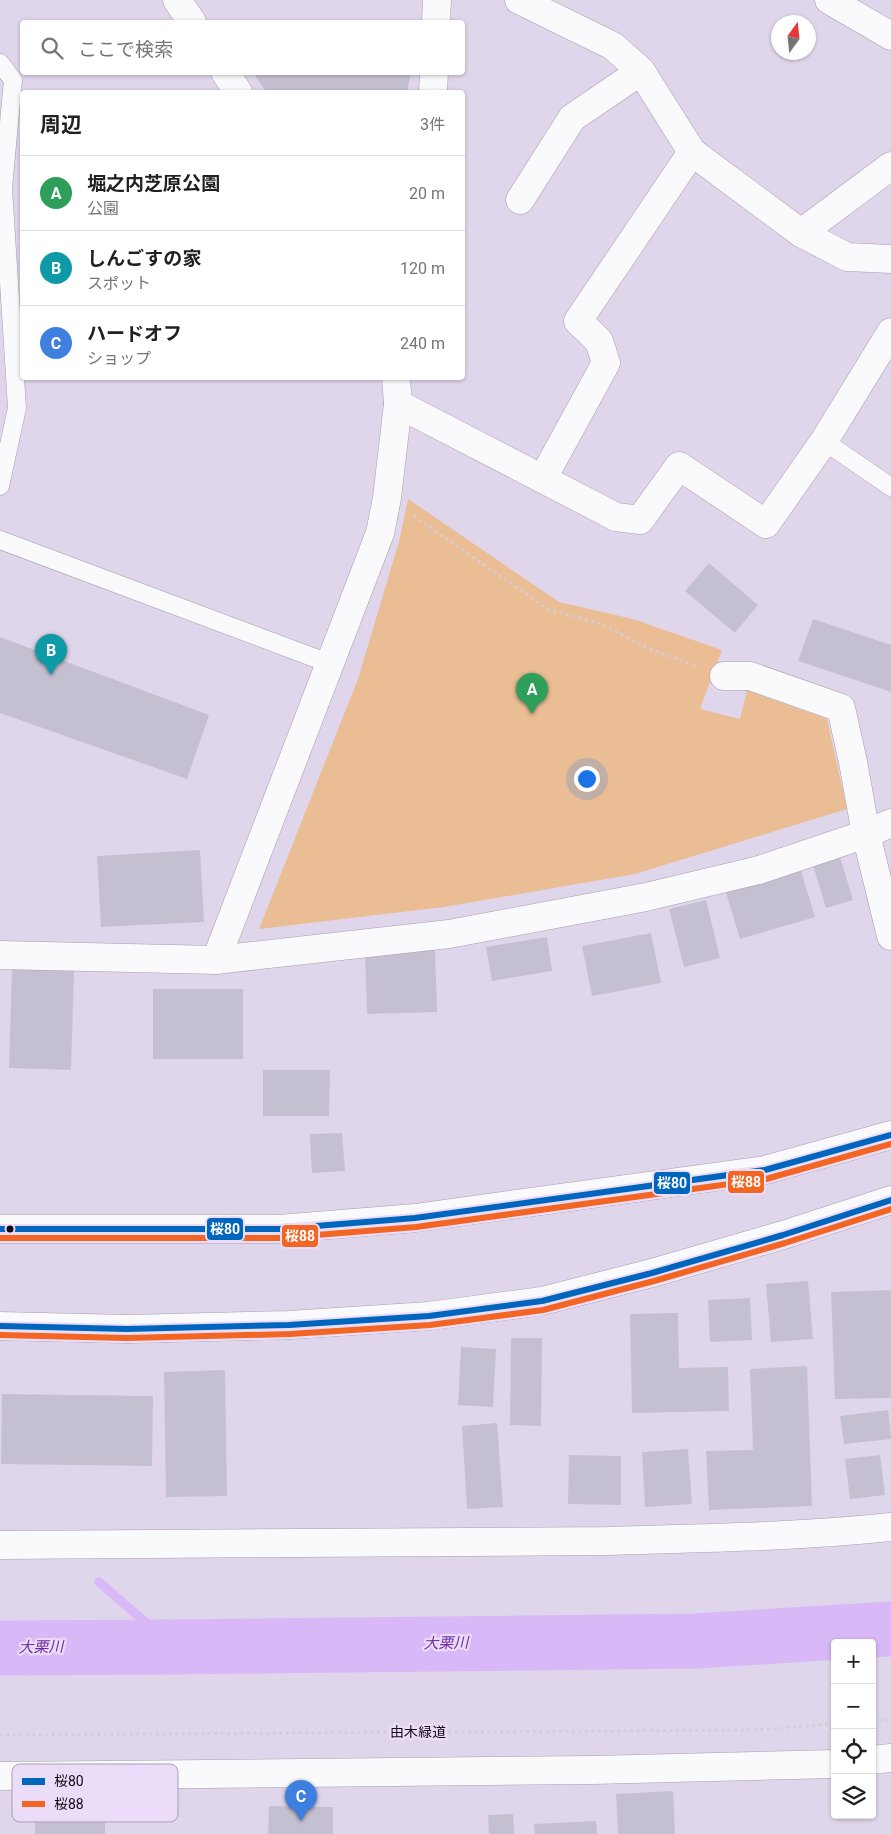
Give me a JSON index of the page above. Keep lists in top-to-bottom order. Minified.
{"streets":{"path":["由木緑道"]},"water":["大栗川"],"lines":["transit line 桜80","transit line 桜88"],"legend":["桜80","桜88"],"north":"top","page":{"search":"ここで検索","heading":["周辺","3件"],"list":[{"mark":"A","name":"堀之内芝原公園","note":"公園","value":"20 m"},{"mark":"B","name":"しんごすの家","note":"スポット","value":"120 m"},{"mark":"C","name":"ハードオフ","note":"ショップ","value":"240 m"}],"pins":["B","A","C"],"map_buttons":["+","−"]}}
